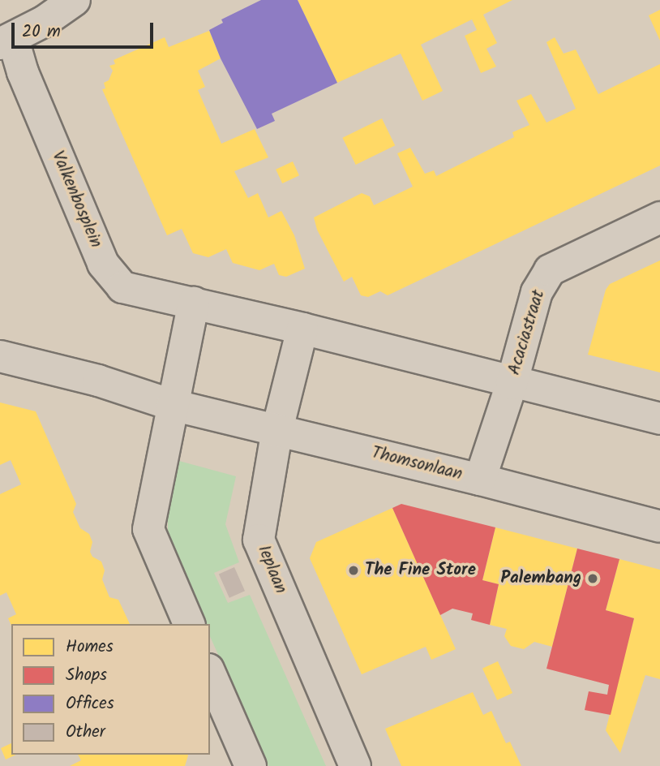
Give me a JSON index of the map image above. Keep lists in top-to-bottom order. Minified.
{"streets":{"street":["Valkenbosplein","Acaciastraat","Thomsonlaan","Ieplaan"]},"crossings":[["Acaciastraat","Thomsonlaan"],["Thomsonlaan","Ieplaan"]],"places":["The Fine Store","Palembang"],"legend":["Homes","Shops","Offices","Other"],"scale_bar":"20 m"}
